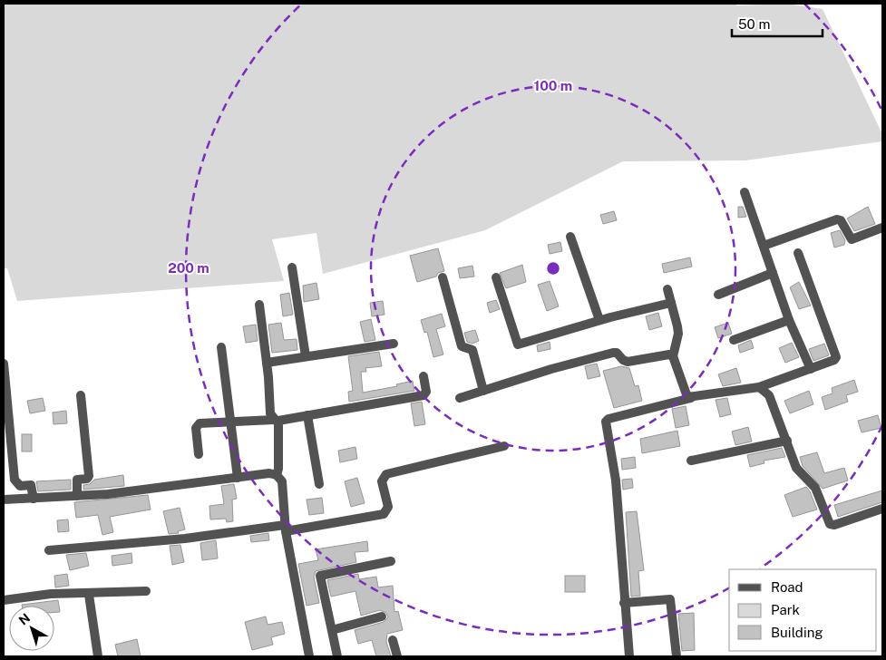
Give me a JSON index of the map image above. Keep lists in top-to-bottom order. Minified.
{"legend":["Road","Park","Building"],"scale_bar":"50 m","north":"top left","rings":["100 m","200 m"]}
